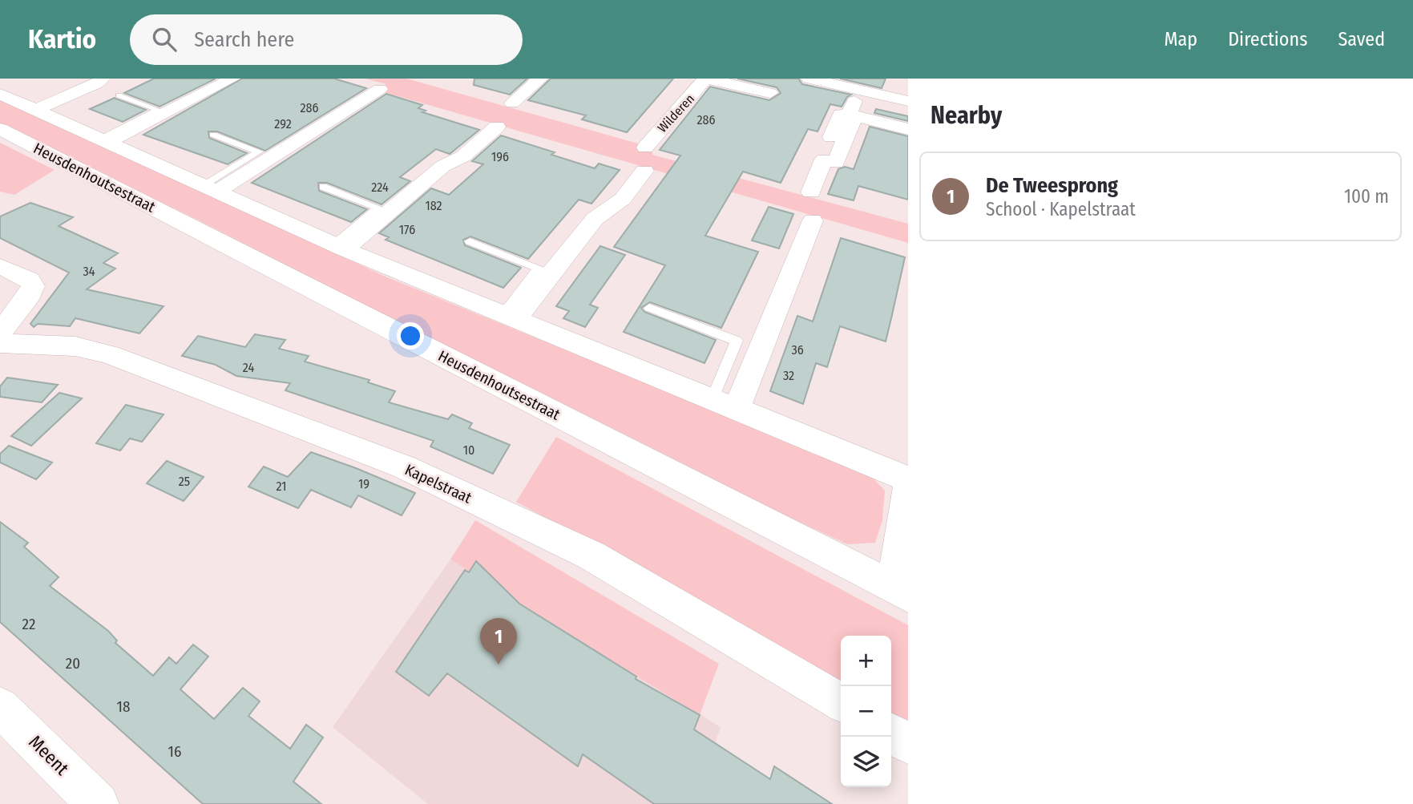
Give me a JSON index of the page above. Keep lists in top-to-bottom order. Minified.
{"streets":{"street":["Wilderen","Heusdenhoutsestraat","Kapelstraat","Meent"]},"house_numbers":["286","286","292","196","224","182","176","34","36","24","32","10","25","19","21","22","20","18","16"],"page":{"header":"Kartio","search":"Search here","nav":["Map","Directions","Saved"],"heading":"Nearby","list":[{"mark":"1","name":"De Tweesprong","note":"School · Kapelstraat","value":"100 m"}],"pins":"1","map_buttons":["+","−"]}}
